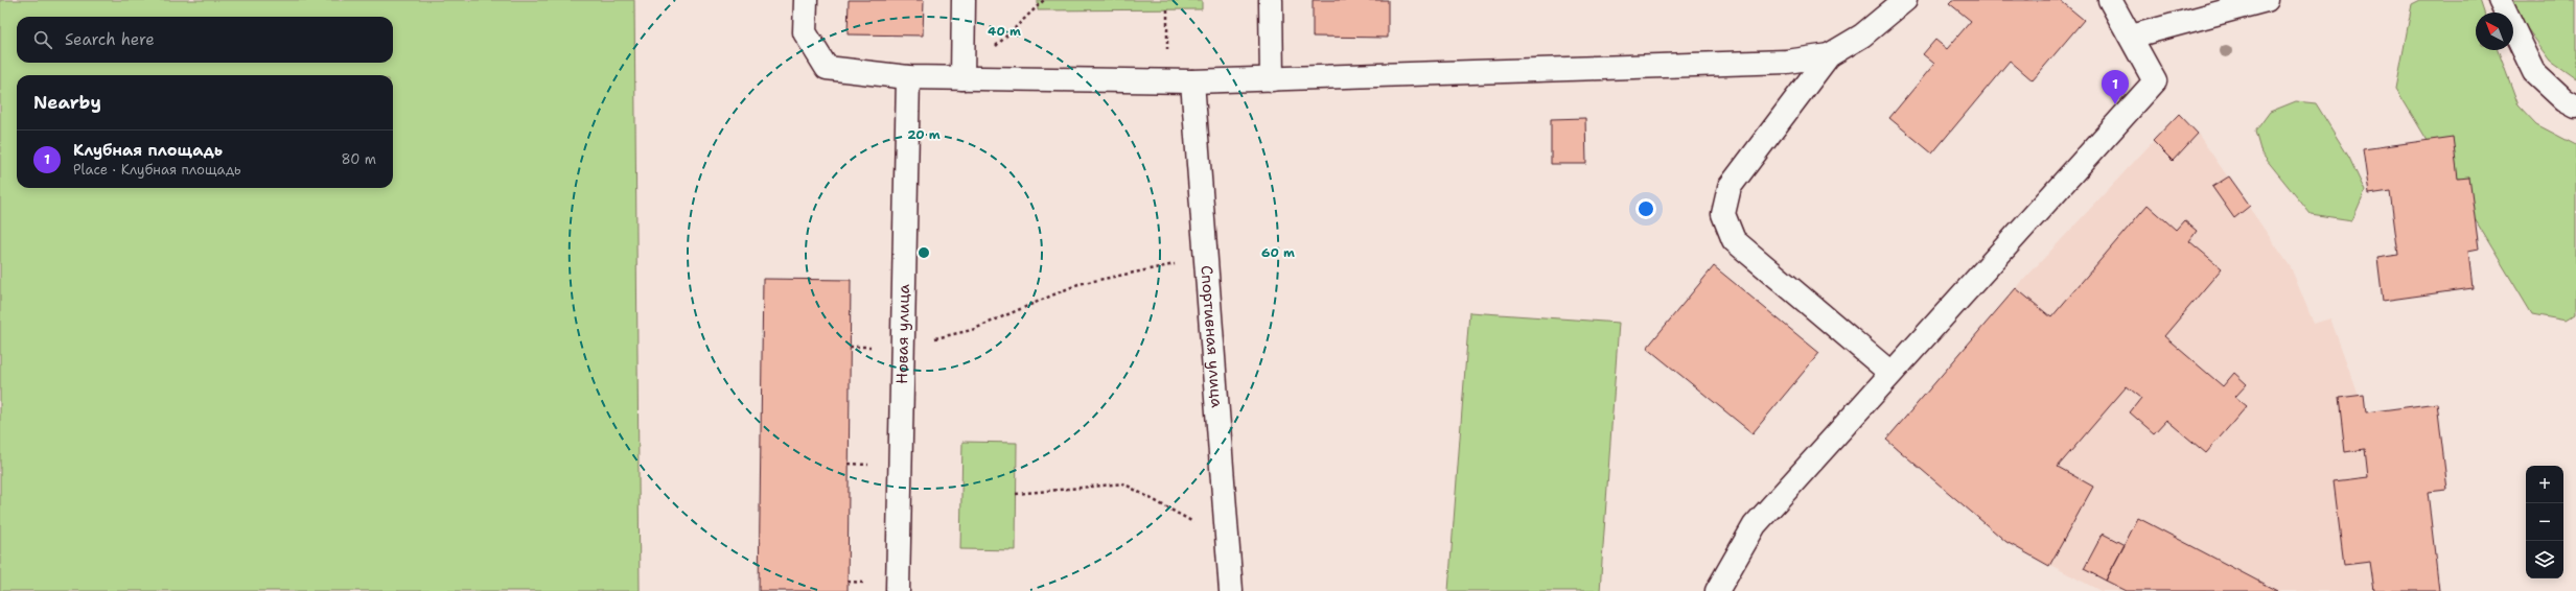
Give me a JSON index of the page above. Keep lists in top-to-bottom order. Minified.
{"streets":{"street":["Новая улица","Спортивная улица"]},"north":"top left","page":{"search":"Search here","pins":"1","heading":"Nearby","list":[{"mark":"1","name":"Клубная площадь","note":"Place · Клубная площадь","value":"80 m"}],"map_buttons":["+","−"]},"rings":["40 m","20 m","60 m"]}
